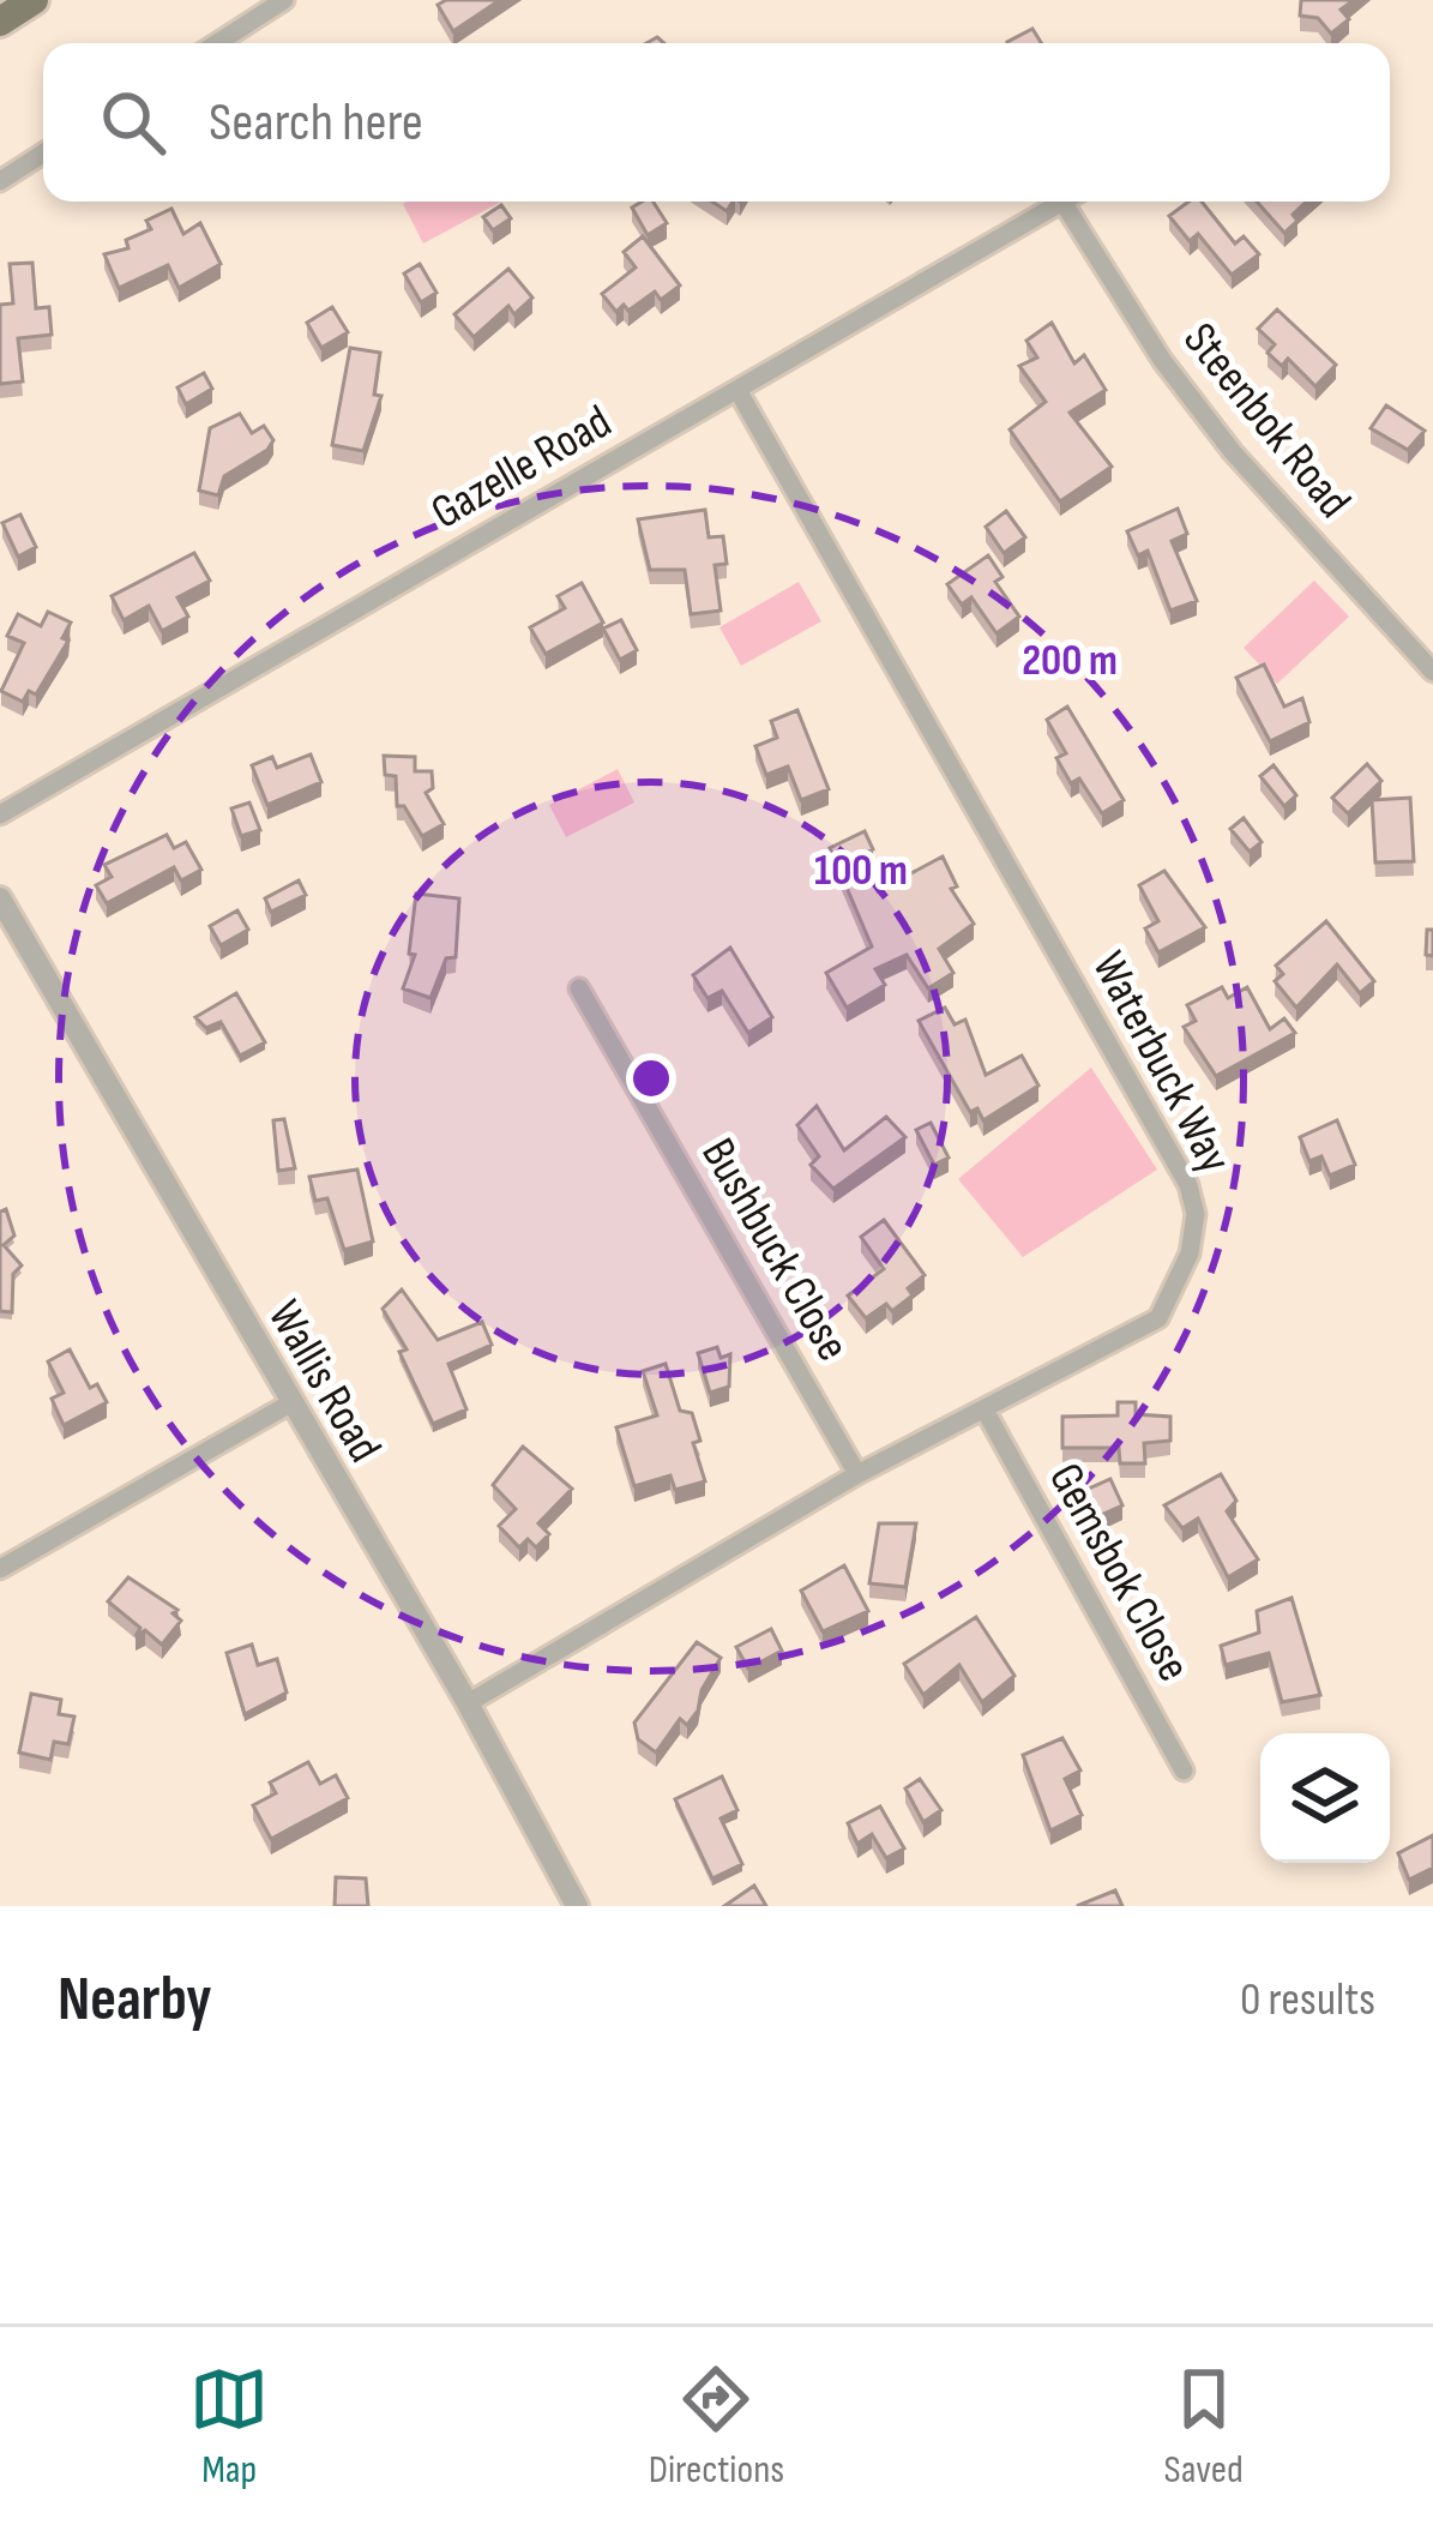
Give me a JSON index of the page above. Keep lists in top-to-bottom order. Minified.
{"streets":{"street":["Steenbok Road","Gazelle Road","Waterbuck Way","Bushbuck Close","Wallis Road","Gemsbok Close"]},"crossings":[["Steenbok Road","Gazelle Road"],["Gazelle Road","Waterbuck Way"],["Waterbuck Way","Bushbuck Close"],["Waterbuck Way","Wallis Road"],["Waterbuck Way","Gemsbok Close"]],"page":{"search":"Search here","heading":["Nearby","0 results"],"nav":["Map","Directions","Saved"]},"rings":["200 m","100 m"]}
